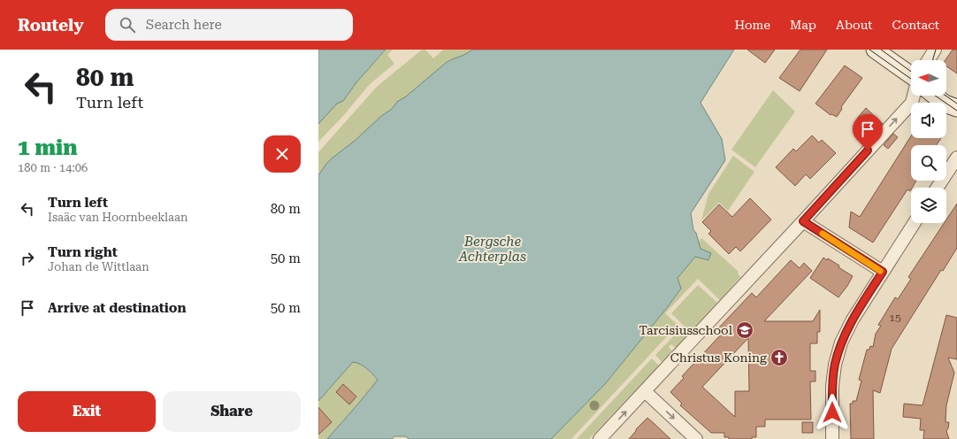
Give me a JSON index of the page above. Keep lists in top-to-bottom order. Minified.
{"water":["Bergsche Achterplas"],"places":{"school or university":["Tarcisiusschool"],"church":["Christus Koning"]},"house_numbers":["15"],"north":"left","page":{"header":"Routely","search":"Search here","nav":["Home","Map","About","Contact"],"turn":["80 m","Turn left"],"heading":["1 min","180 m · 14:06"],"list":[{"name":"Turn left","note":"Isaäc van Hoornbeeklaan","value":"80 m"},{"name":"Turn right","note":"Johan de Wittlaan","value":"50 m"},{"name":"Arrive at destination","value":"50 m"}],"buttons":["Exit","Share"]}}
